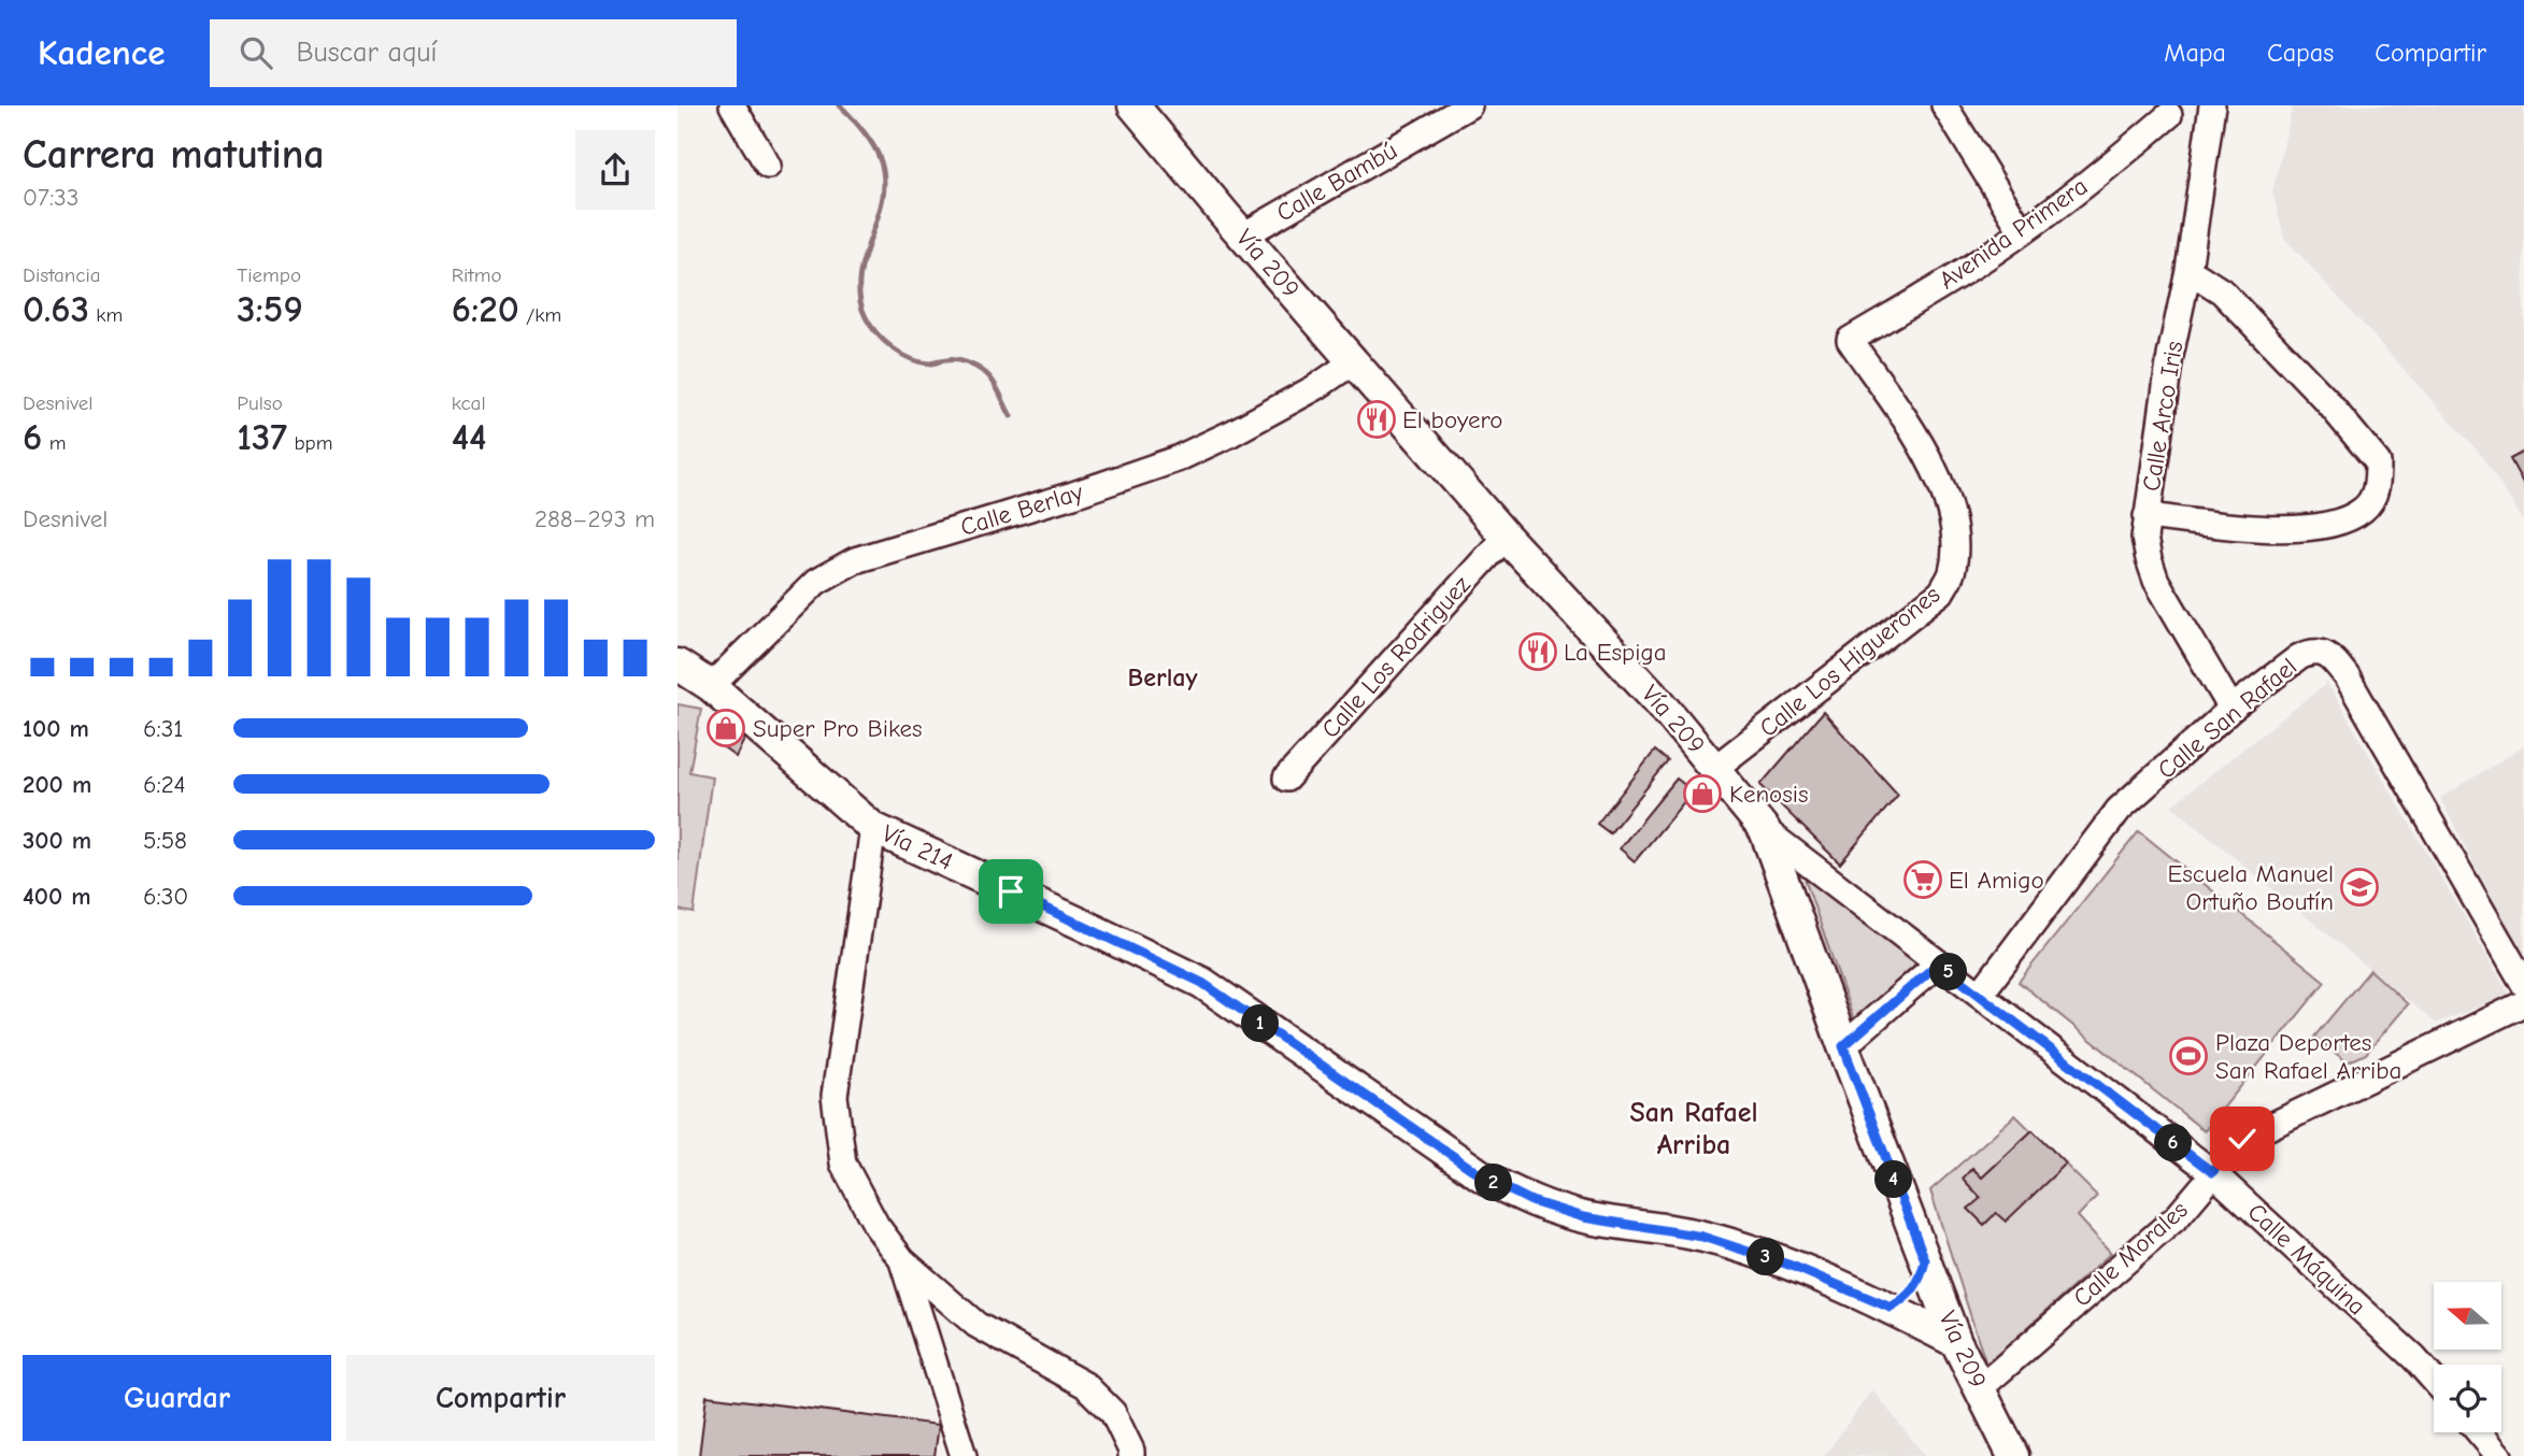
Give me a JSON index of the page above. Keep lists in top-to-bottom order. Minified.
{"streets":{"main road":["Vía 209","Vía 214"],"street":["Calle Bambú","Avenida Primera","Calle Arco Iris","Calle Berlay","Calle Los Rodriguez","Calle Los Higuerones","Calle San Rafael","Calle Morales","Calle Máquina"]},"crossings":[["Calle Bambú","Vía 209"],["Avenida Primera","Calle Los Higuerones"],["Vía 209","Calle Berlay"],["Vía 209","Calle Los Rodriguez"],["Vía 209","Calle Los Higuerones"],["Vía 209","Vía 214"],["Vía 209","Calle Morales"],["Vía 209","Calle Máquina"],["Calle Arco Iris","Calle San Rafael"],["Calle Berlay","Vía 214"],["Calle San Rafael","Calle Máquina"],["Calle Morales","Calle Máquina"]],"districts":["Berlay","San Rafael Arriba"],"places":{"restaurant":["El boyero","La Espiga"],"shop":["Super Pro Bikes","Kenosis"],"supermarket":["El Amigo"],"school or university":["Escuela Manuel Ortuño Boutín"],"sports":["Plaza Deportes San Rafael Arriba"]},"north":"left","page":{"header":"Kadence","search":"Buscar aquí","nav":["Mapa","Capas","Compartir"],"heading":["Carrera matutina","07:33"],"stats":[["Distancia","0.63 km"],["Tiempo","3:59"],["Ritmo","6:20 /km"],["Desnivel","6 m"],["Pulso","137 bpm"],["kcal","44"]],"chart":["Desnivel","288–293 m"],"list":[{"name":"100 m","note":"6:31"},{"name":"200 m","note":"6:24"},{"name":"300 m","note":"5:58"},{"name":"400 m","note":"6:30"}],"pins":["5","1","6","4","2","3"],"buttons":["Guardar","Compartir"]}}
